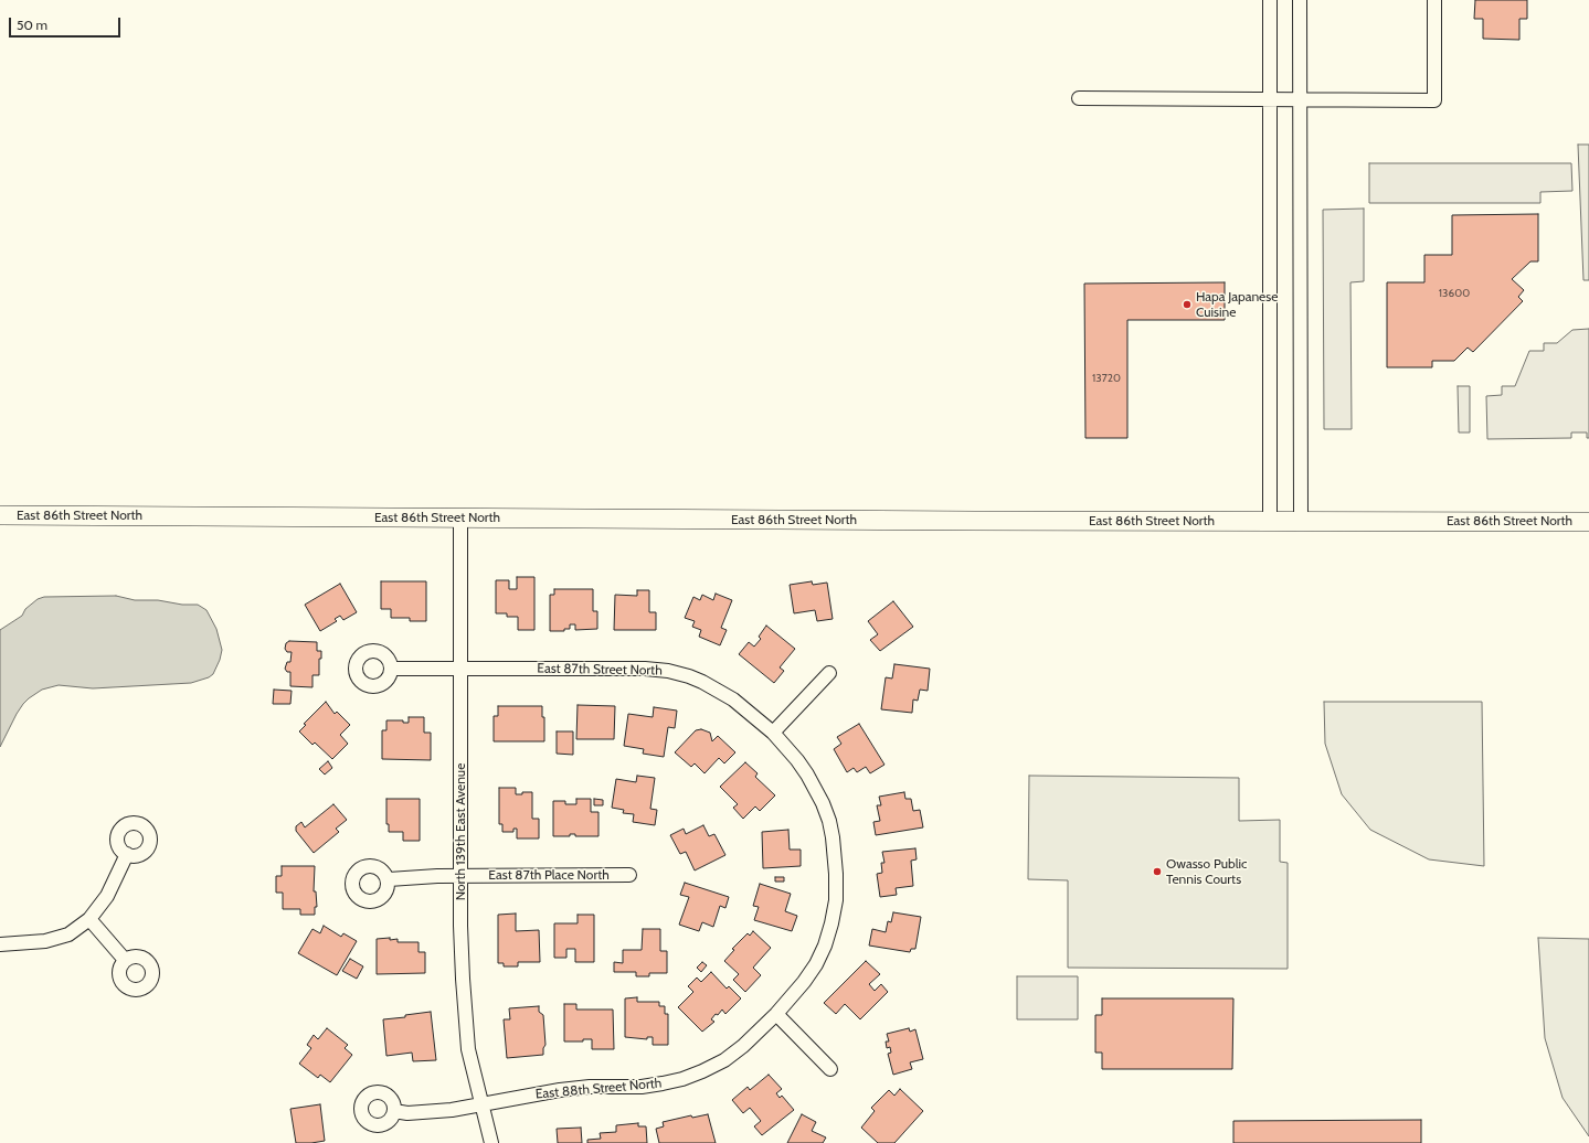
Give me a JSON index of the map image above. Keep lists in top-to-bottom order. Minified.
{"streets":{"main road":["East 86th Street North"],"street":["East 87th Street North","North 139th East Avenue","East 87th Place North","East 88th Street North"]},"crossings":[["East 86th Street North","North 139th East Avenue"],["East 87th Street North","North 139th East Avenue"],["East 87th Street North","East 88th Street North"],["North 139th East Avenue","East 87th Place North"],["North 139th East Avenue","East 88th Street North"]],"places":["Hapa Japanese Cuisine","Owasso Public Tennis Courts"],"house_numbers":["13600","13720"],"scale_bar":"50 m"}
